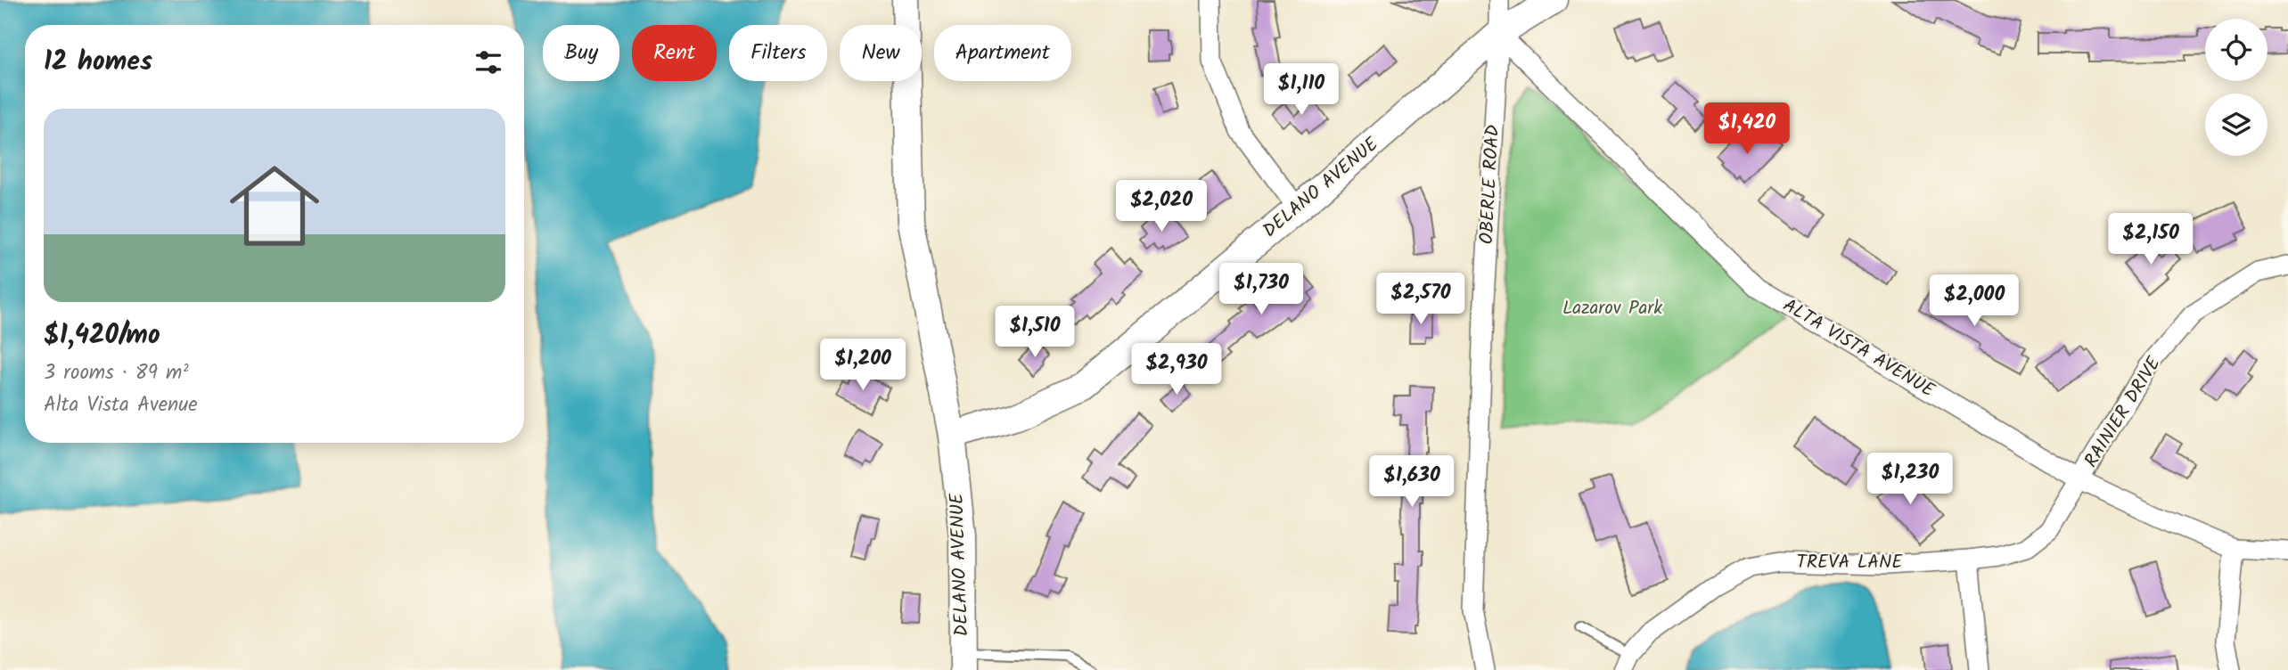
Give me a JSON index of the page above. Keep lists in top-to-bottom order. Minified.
{"streets":{"street":["OBERLE ROAD","DELANO AVENUE","ALTA VISTA AVENUE","RAINIER DRIVE","TREVA LANE"]},"crossings":[["OBERLE ROAD","DELANO AVENUE"],["OBERLE ROAD","ALTA VISTA AVENUE"],["DELANO AVENUE","ALTA VISTA AVENUE"],["ALTA VISTA AVENUE","RAINIER DRIVE"],["ALTA VISTA AVENUE","TREVA LANE"],["RAINIER DRIVE","TREVA LANE"]],"parks":["Lazarov Park"],"page":{"chip":["Buy","Rent","Filters","New","Apartment"],"heading":"12 homes","price":["$1,110","$1,420","$2,020","$2,150","$1,730","$2,570","$2,000","$1,510","$1,200","$2,930","$1,230","$1,630"],"list":[{"name":"$1,420/mo","note":"3 rooms · 89 m² · Alta Vista Avenue"}]}}
